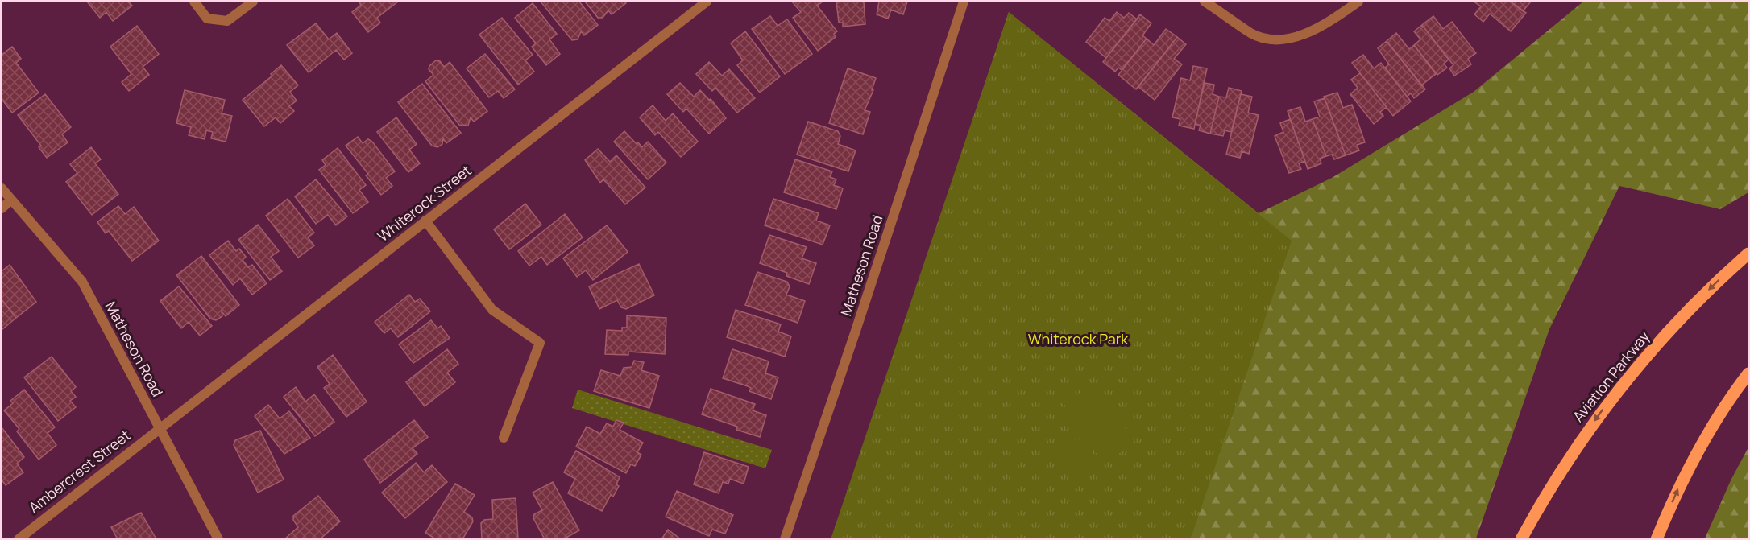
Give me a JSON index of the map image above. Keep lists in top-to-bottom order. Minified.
{"streets":{"main road":["Aviation Parkway"],"street":["Whiterock Street","Matheson Road","Ambercrest Street"]},"crossings":[["Whiterock Street","Matheson Road"],["Whiterock Street","Ambercrest Street"],["Matheson Road","Ambercrest Street"]],"parks":["Whiterock Park"]}
